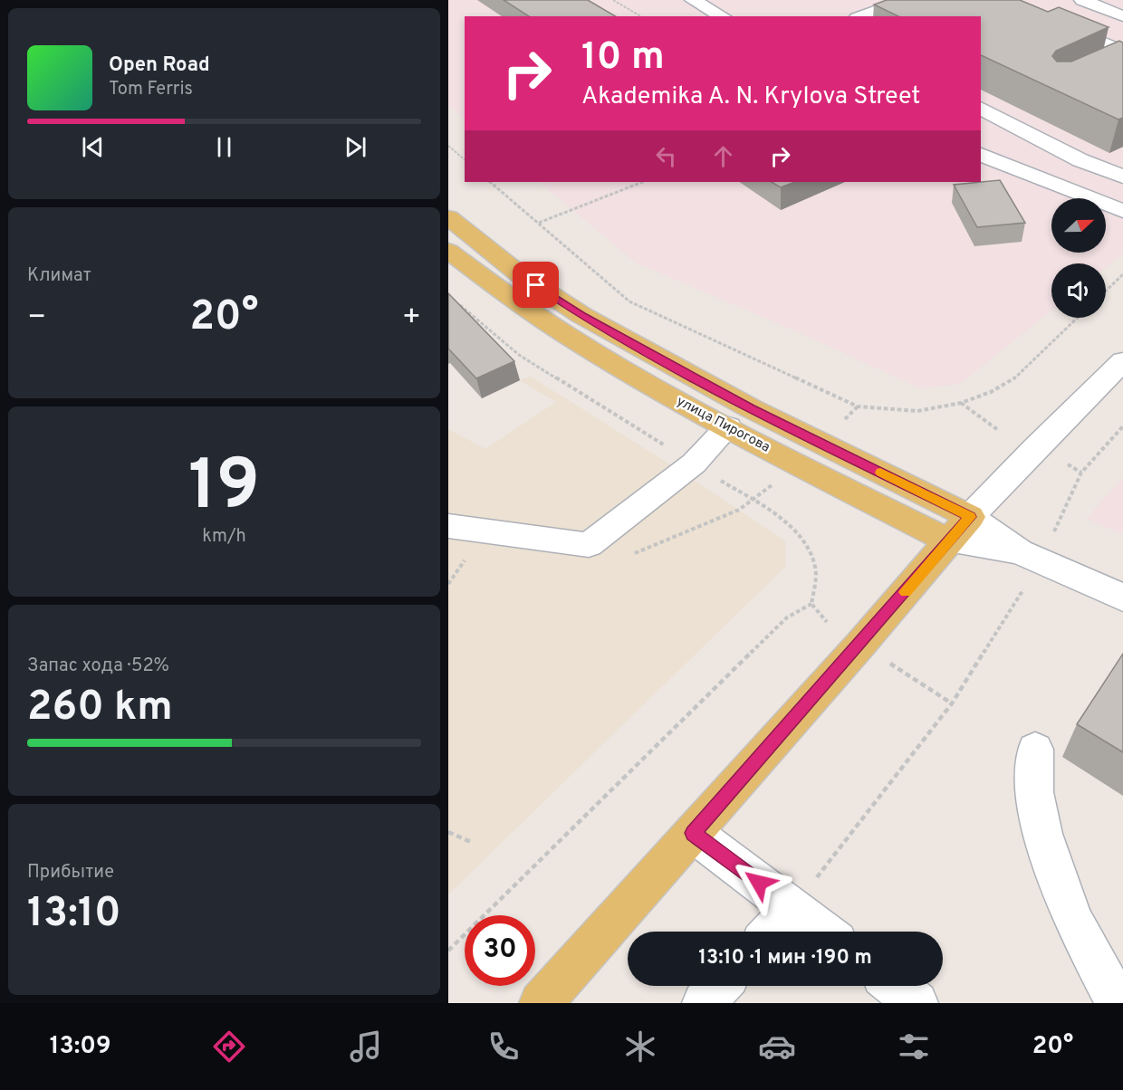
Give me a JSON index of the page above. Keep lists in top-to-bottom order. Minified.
{"streets":{"main road":["улица Пирогова"]},"north":"right","page":{"turn":["10 m","Akademika A. N. Krylova Street"],"song":["Open Road","Tom Ferris"],"tile":["Климат",["19","km/h"],["Запас хода · 52%","260 km"],["Прибытие","13:10"]],"heat":["−","20°","+"],"limit":"30","trip":"13:10 · 1 мин · 190 m","tabs":["13:09","20°"]}}
